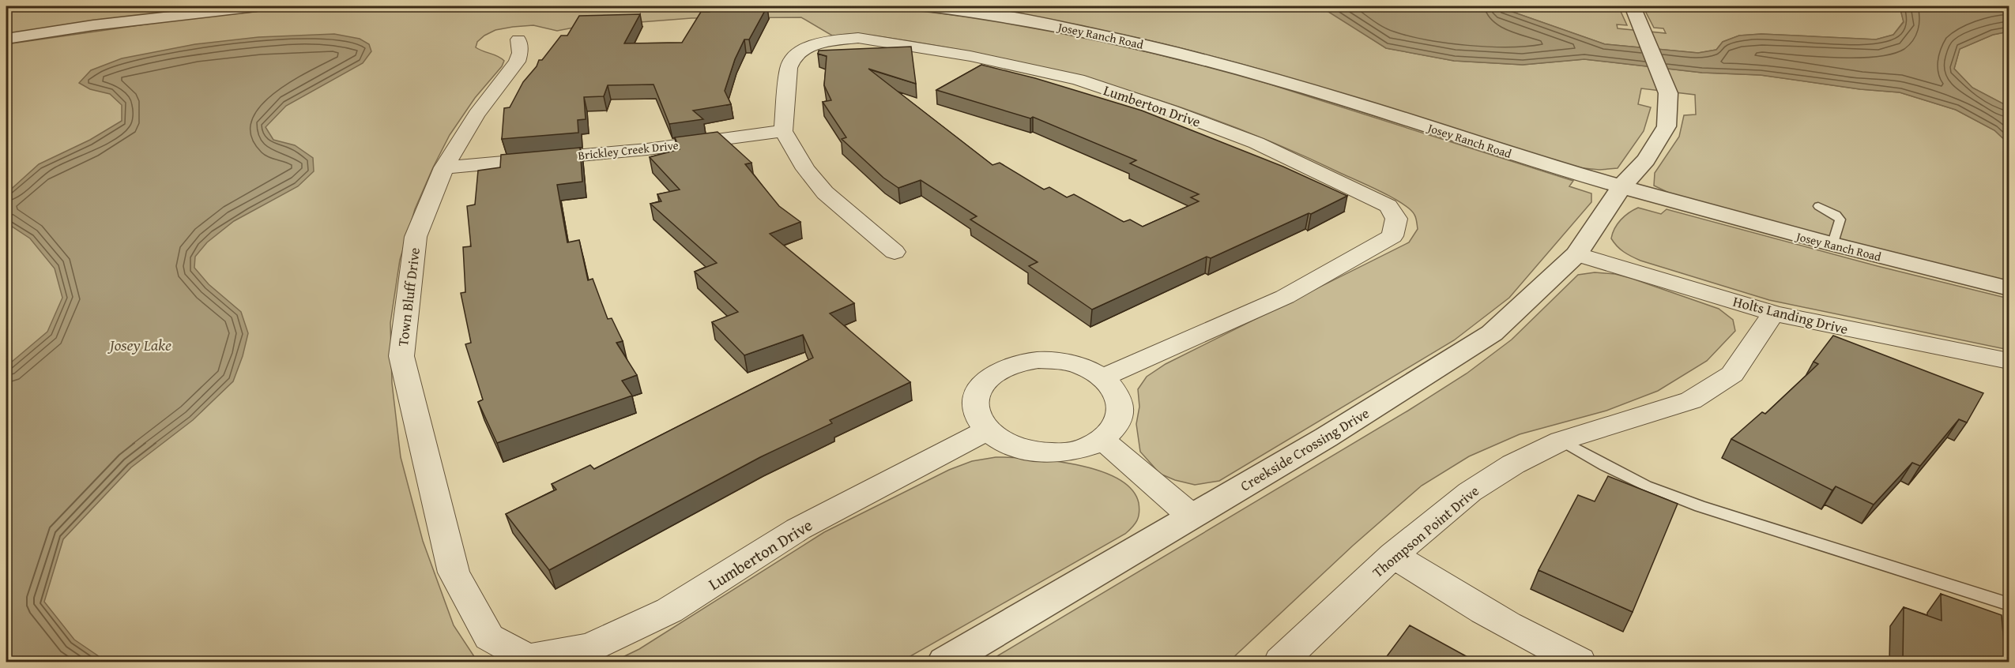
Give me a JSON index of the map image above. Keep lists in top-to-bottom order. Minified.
{"streets":{"street":["Josey Ranch Road","Lumberton Drive","Brickley Creek Drive","Town Bluff Drive","Holts Landing Drive","Creekside Crossing Drive","Thompson Point Drive"]},"crossings":[["Josey Ranch Road","Creekside Crossing Drive"],["Lumberton Drive","Brickley Creek Drive"],["Lumberton Drive","Town Bluff Drive"],["Brickley Creek Drive","Town Bluff Drive"],["Holts Landing Drive","Creekside Crossing Drive"],["Holts Landing Drive","Thompson Point Drive"]],"water":["Josey Lake"]}
